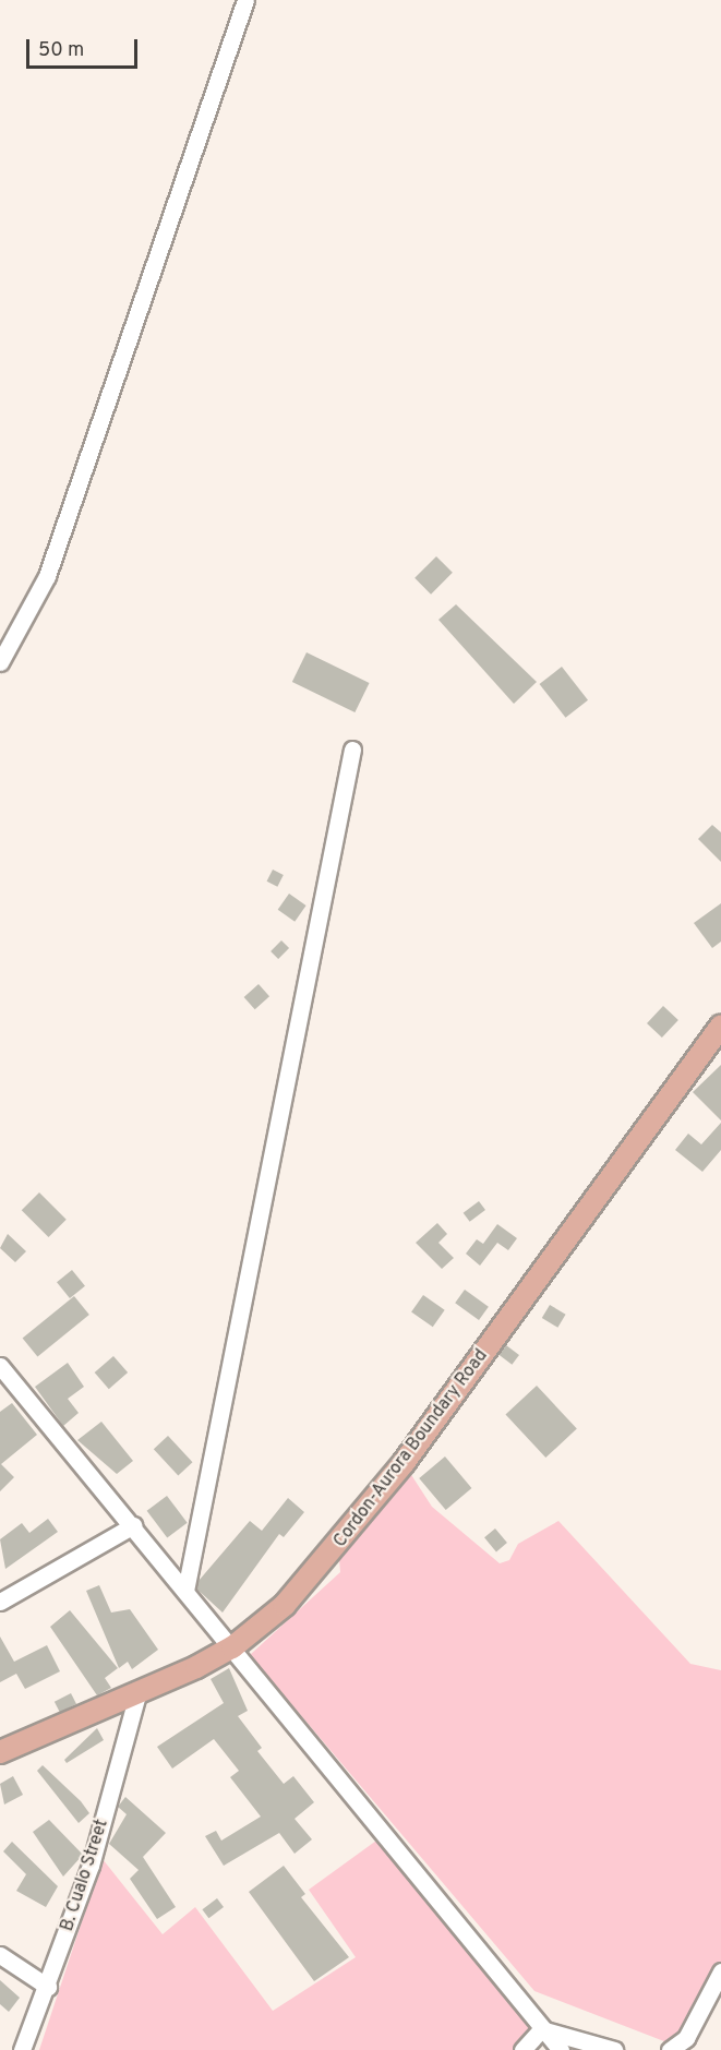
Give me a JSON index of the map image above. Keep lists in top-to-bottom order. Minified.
{"streets":{"main road":["Cordon-Aurora Boundary Road"],"street":["B. Cualo Street"]},"crossings":[["Cordon-Aurora Boundary Road","B. Cualo Street"]],"scale_bar":"50 m"}
